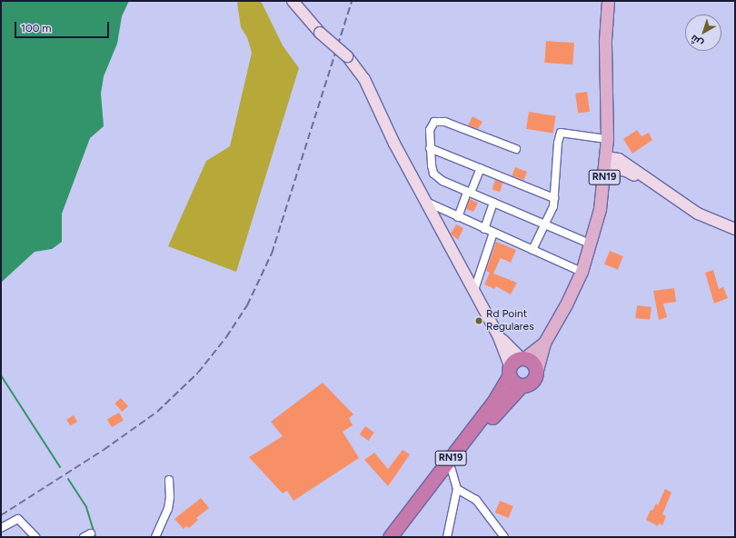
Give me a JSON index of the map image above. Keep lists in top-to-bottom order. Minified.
{"streets":{"highway":["RN19"]},"places":["Rd Point Regulares"],"scale_bar":"100 m","north":"bottom left"}
